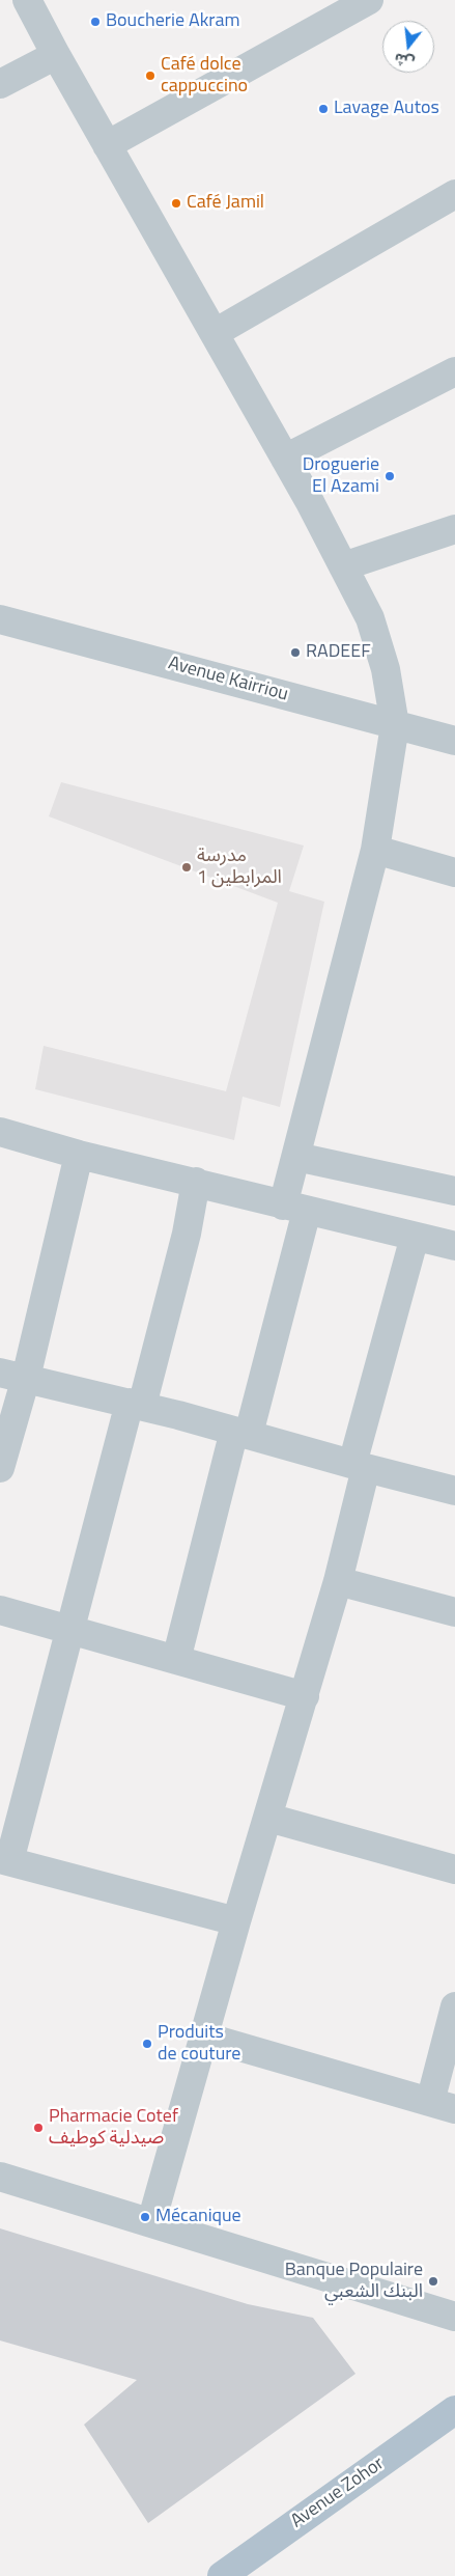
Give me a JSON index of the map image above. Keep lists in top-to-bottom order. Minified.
{"streets":{"main road":["Avenue Zohor"],"street":["Avenue Kairriou"]},"places":["Boucherie Akram","Café dolce cappuccino","Lavage Autos","Café Jamil","Droguerie El Azami","RADEEF","مدرسة المرابطين 1","Produits de couture","Pharmacie Cotef صيدلية كوطيف","Mécanique","Banque Populaire البنك الشعبي"],"north":"bottom"}
